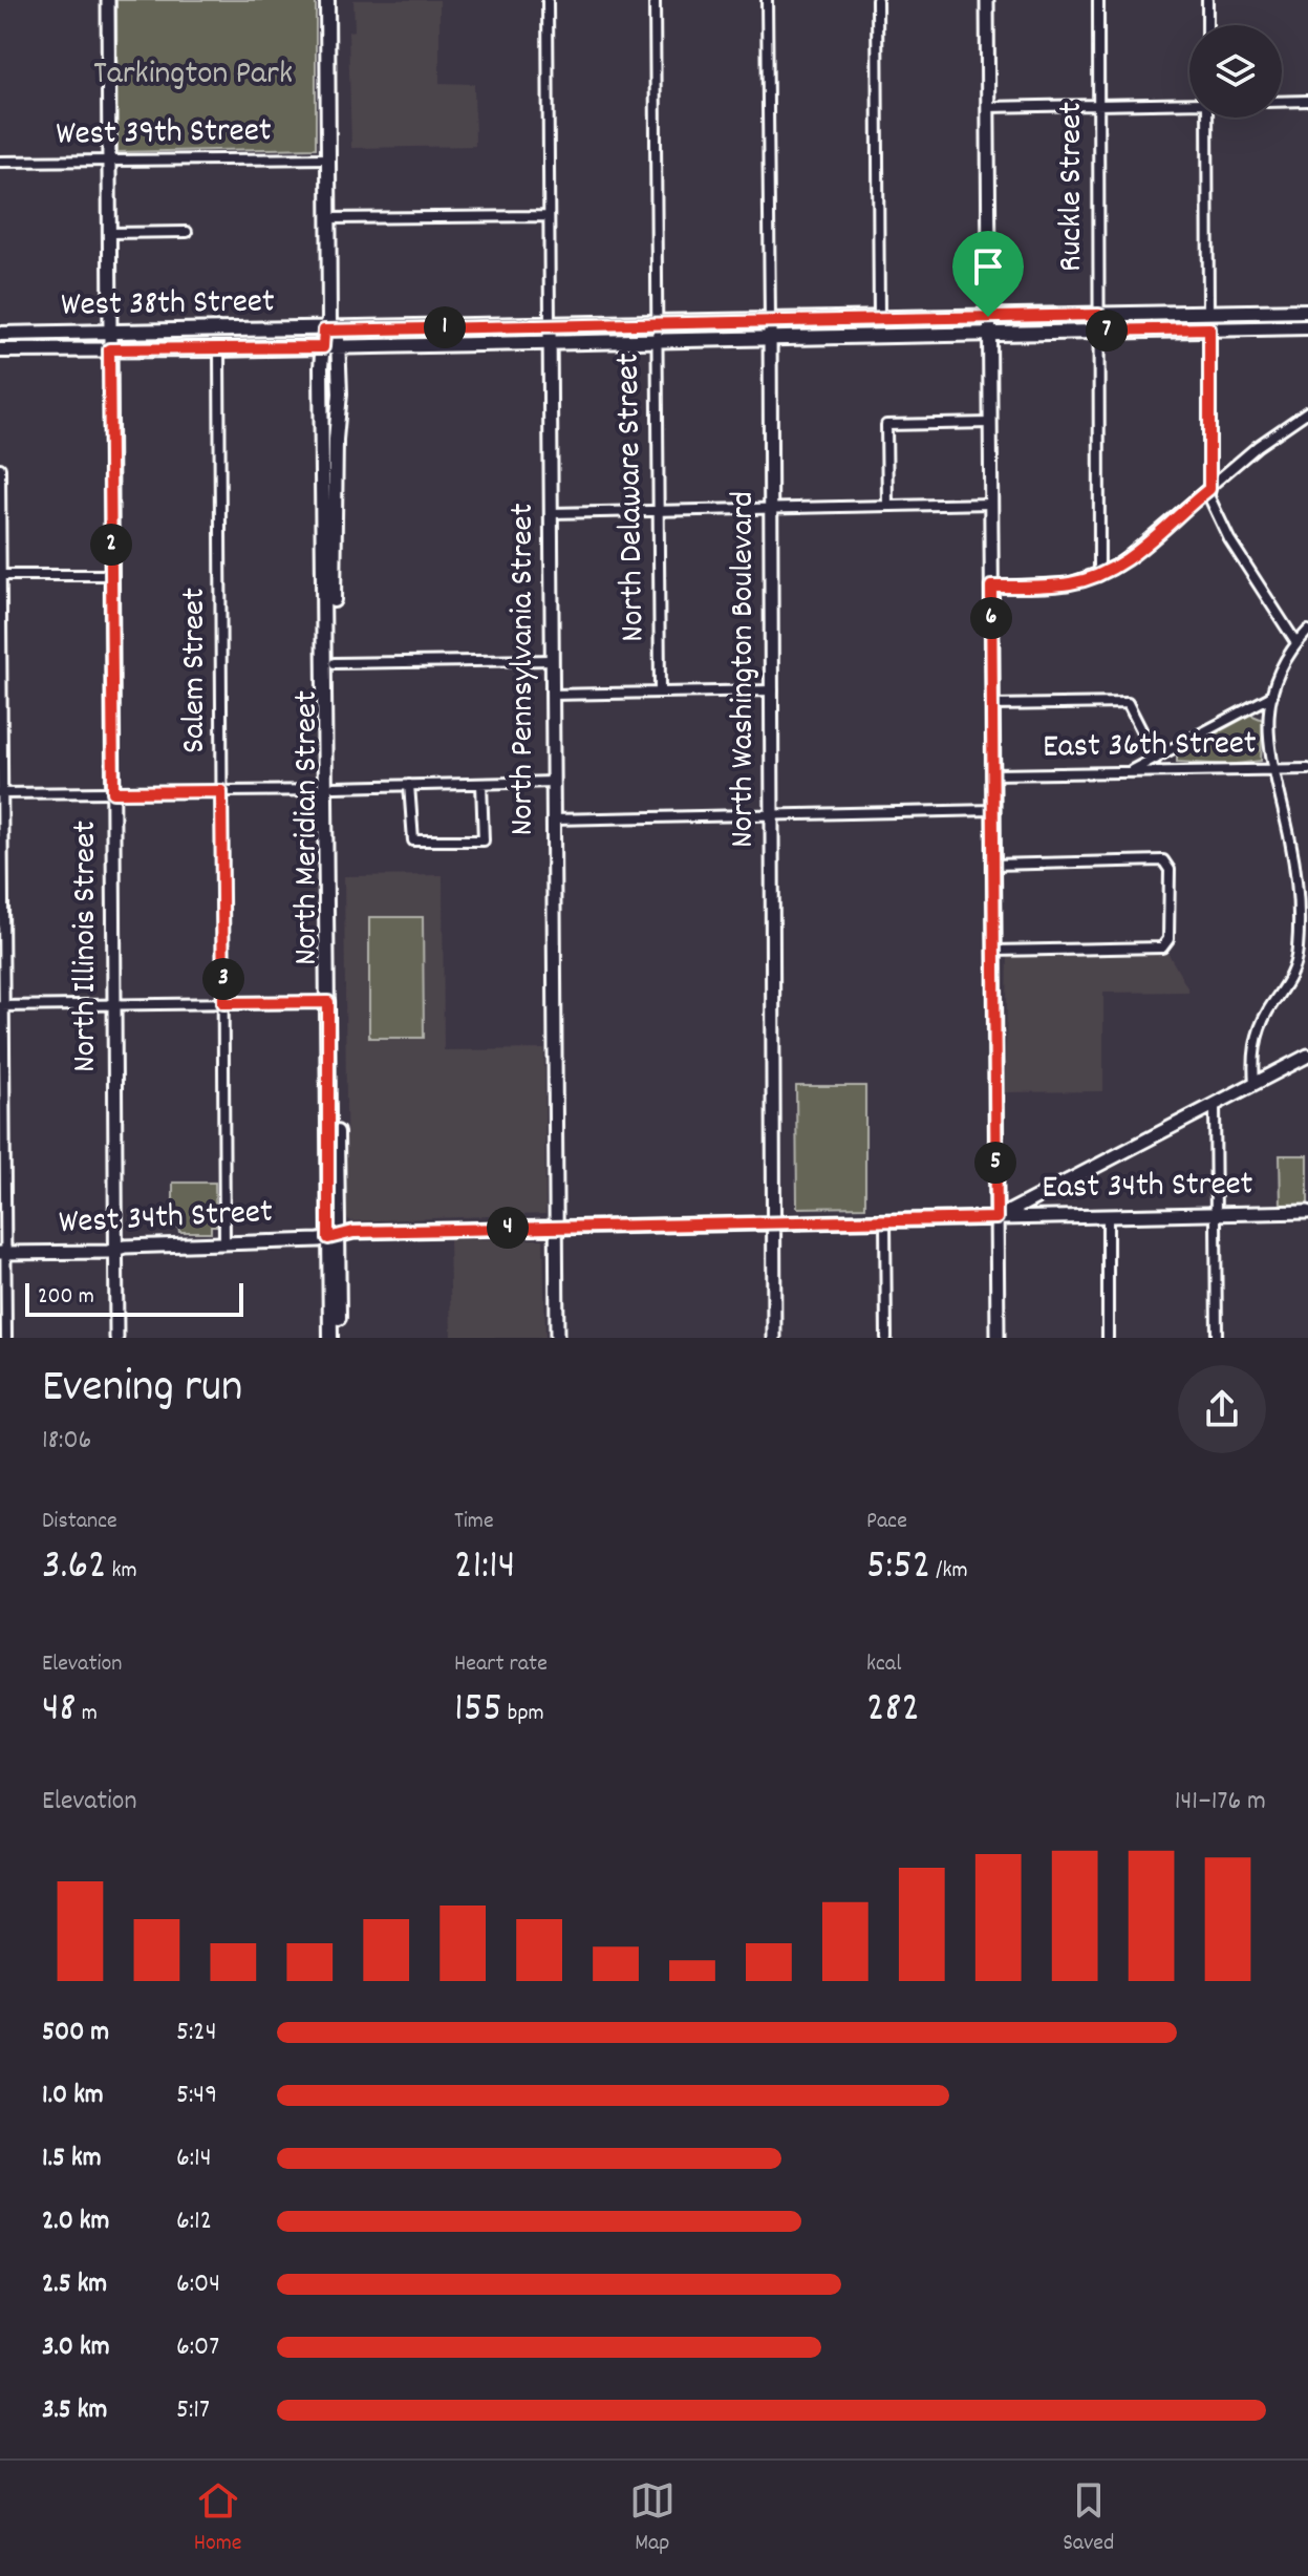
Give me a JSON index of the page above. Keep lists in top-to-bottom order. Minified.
{"streets":{"main road":["West 38th Street","North Meridian Street"],"street":["West 39th Street","Ruckle Street","North Delaware Street","North Pennsylvania Street","North Washington Boulevard","Salem Street","East 36th Street","North Illinois Street","East 34th Street","West 34th Street"]},"crossings":[["West 39th Street","North Meridian Street"],["West 39th Street","North Illinois Street"],["Ruckle Street","West 38th Street"],["West 38th Street","North Delaware Street"],["West 38th Street","North Pennsylvania Street"],["West 38th Street","North Washington Boulevard"],["West 38th Street","Salem Street"],["West 38th Street","North Meridian Street"],["West 38th Street","North Illinois Street"],["North Pennsylvania Street","East 34th Street"],["North Washington Boulevard","East 34th Street"],["Salem Street","West 34th Street"],["North Meridian Street","East 34th Street"],["North Meridian Street","West 34th Street"],["North Illinois Street","West 34th Street"],["East 34th Street","West 34th Street"]],"parks":["Tarkington Park"],"scale_bar":"200 m","page":{"pins":["1","7","2","6","3","5","4"],"scale":"200 m","heading":["Evening run","18:06"],"stats":[["Distance","3.62 km"],["Time","21:14"],["Pace","5:52 /km"],["Elevation","48 m"],["Heart rate","155 bpm"],["kcal","282"]],"chart":["Elevation","141–176 m"],"list":[{"name":"500 m","note":"5:24"},{"name":"1.0 km","note":"5:49"},{"name":"1.5 km","note":"6:14"},{"name":"2.0 km","note":"6:12"},{"name":"2.5 km","note":"6:04"},{"name":"3.0 km","note":"6:07"},{"name":"3.5 km","note":"5:17"}],"tabs":["Home","Map","Saved"]}}
